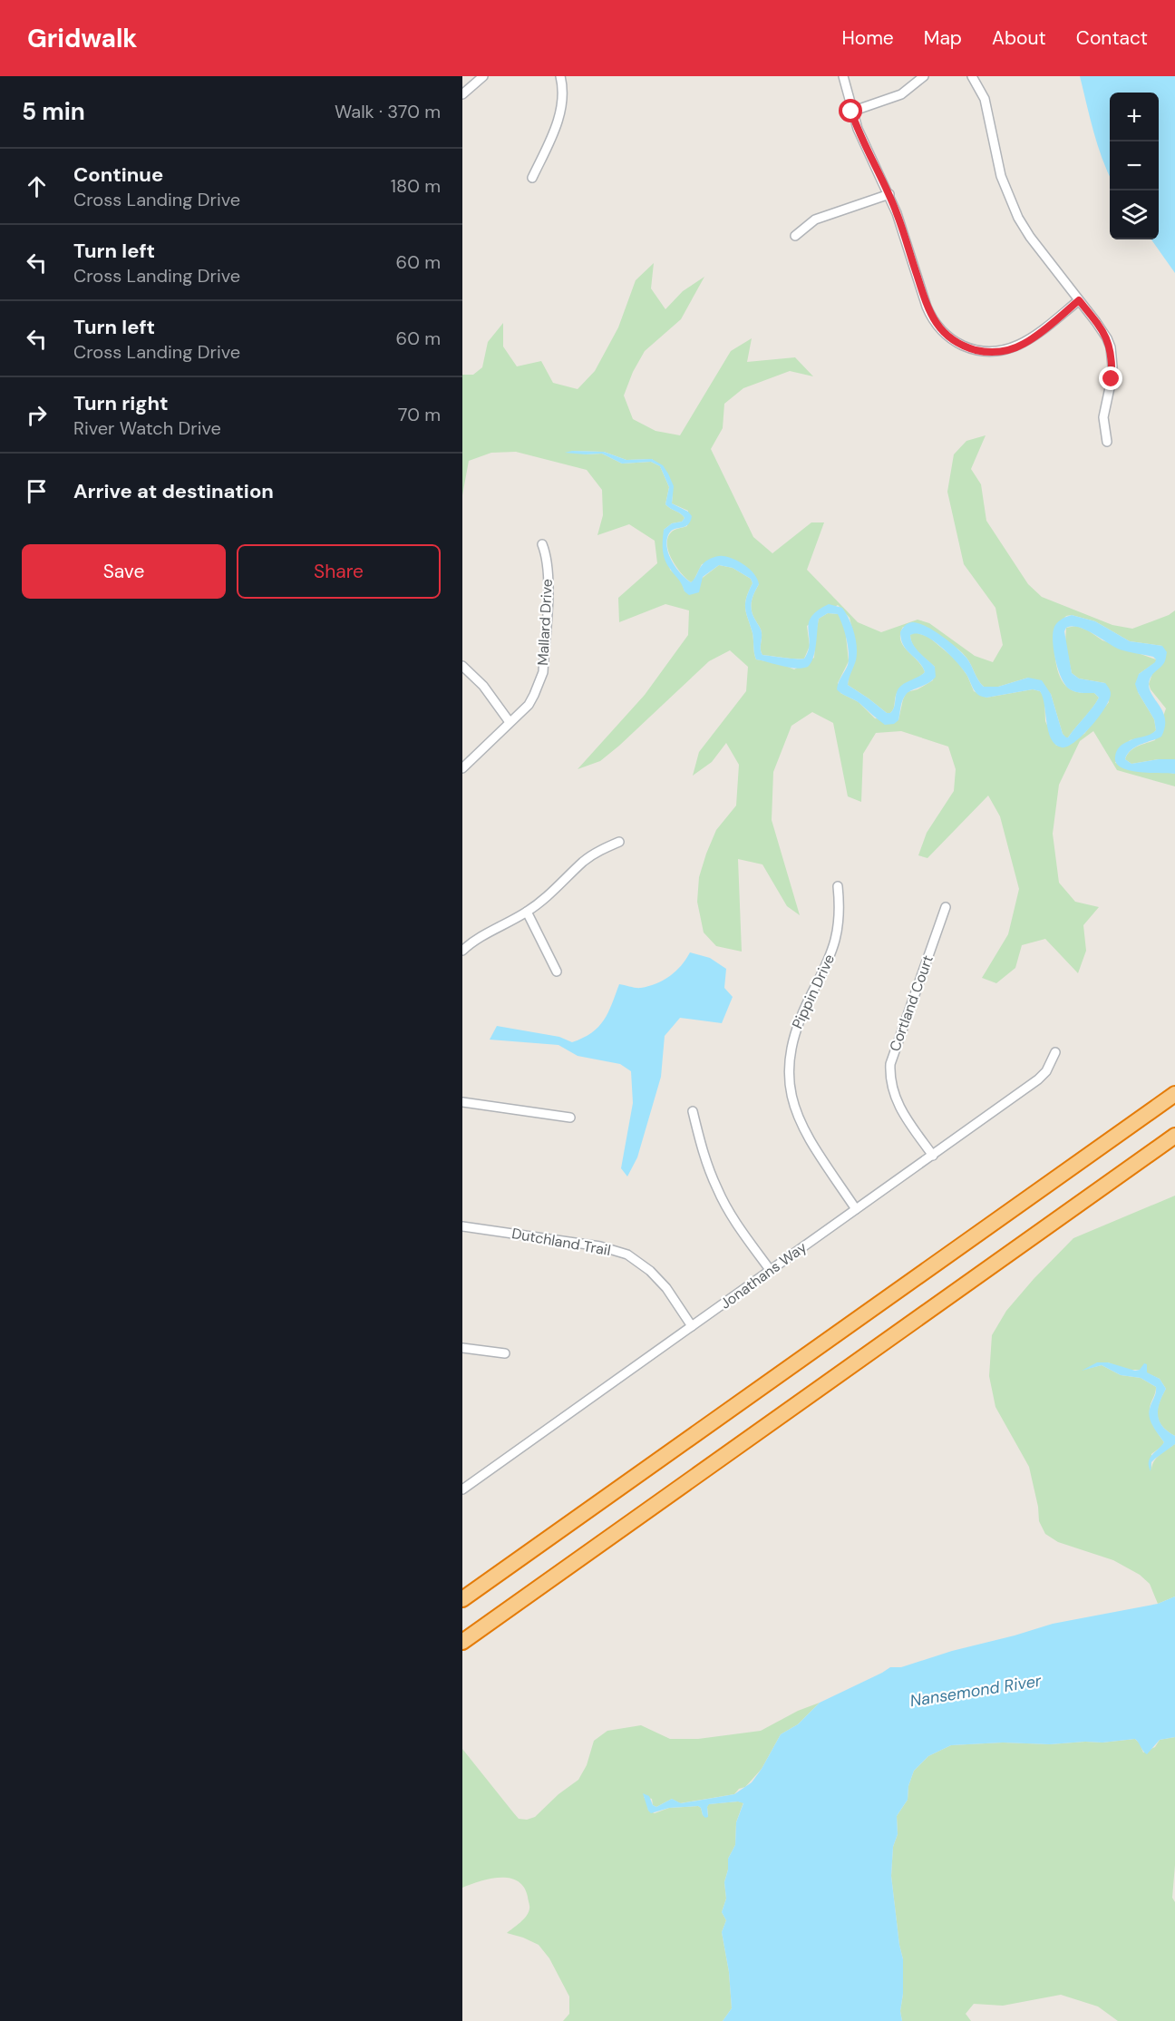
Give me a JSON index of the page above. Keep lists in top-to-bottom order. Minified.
{"streets":{"street":["Mallard Drive","Pippin Drive","Cortland Court","Dutchland Trail","Jonathans Way"]},"crossings":[["Pippin Drive","Jonathans Way"],["Cortland Court","Jonathans Way"],["Dutchland Trail","Jonathans Way"]],"water":["Nansemond River"],"page":{"header":"Gridwalk","nav":["Home","Map","About","Contact"],"heading":["5 min","Walk · 370 m"],"map_buttons":["+","−"],"list":[["Continue","Cross Landing Drive","180 m"],["Turn left","Cross Landing Drive","60 m"],["Turn left","Cross Landing Drive","60 m"],["Turn right","River Watch Drive","70 m"],"Arrive at destination"],"buttons":["Save","Share"]}}
